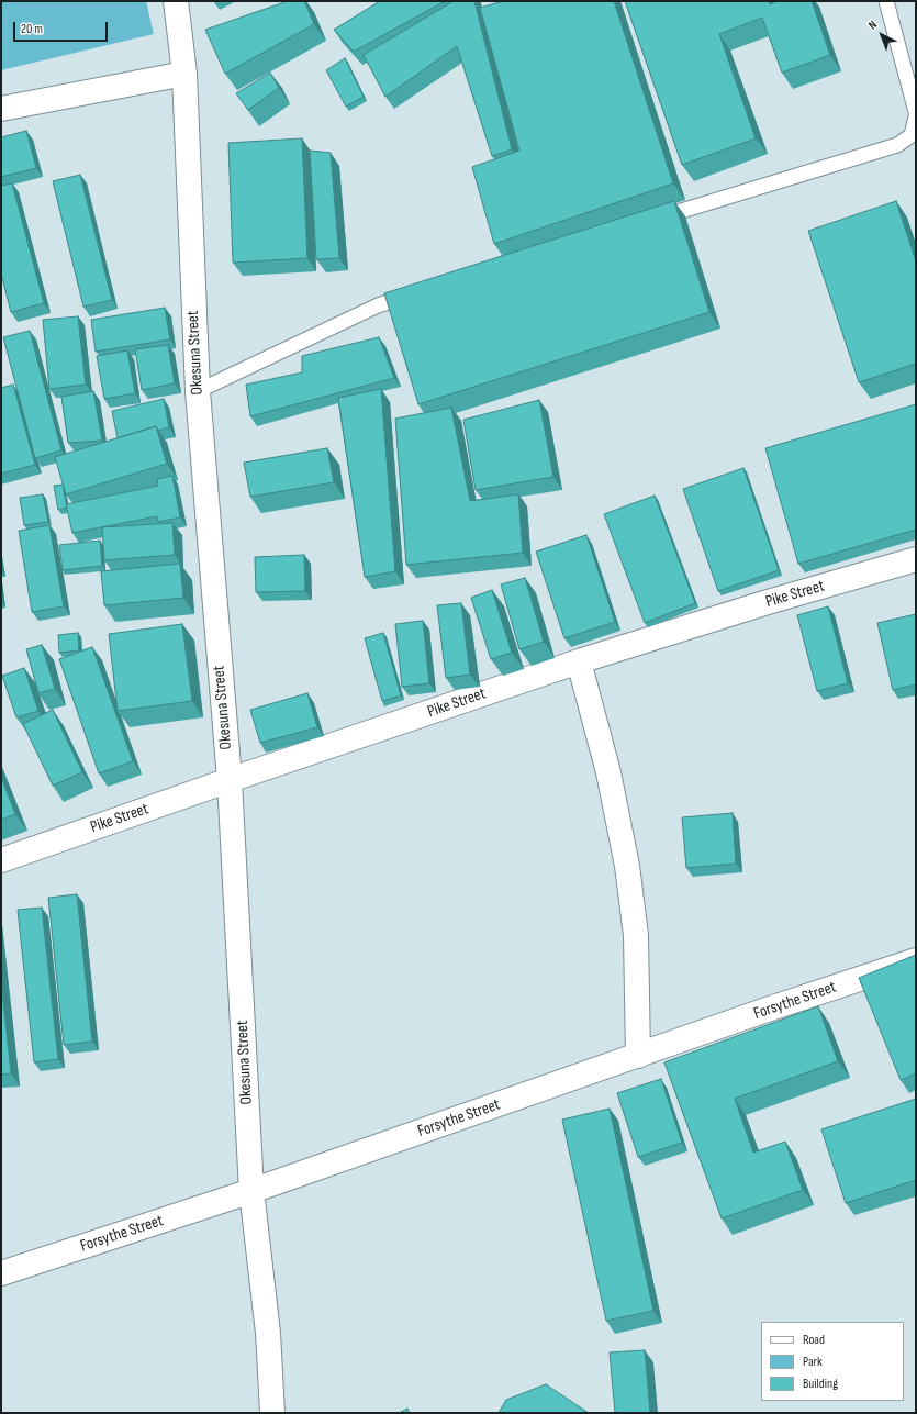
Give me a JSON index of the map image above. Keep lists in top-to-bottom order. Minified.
{"streets":{"street":["Okesuna Street","Pike Street","Forsythe Street"]},"crossings":[["Okesuna Street","Pike Street"],["Okesuna Street","Forsythe Street"]],"legend":["Road","Park","Building"],"scale_bar":"20 m","north":"top left"}
